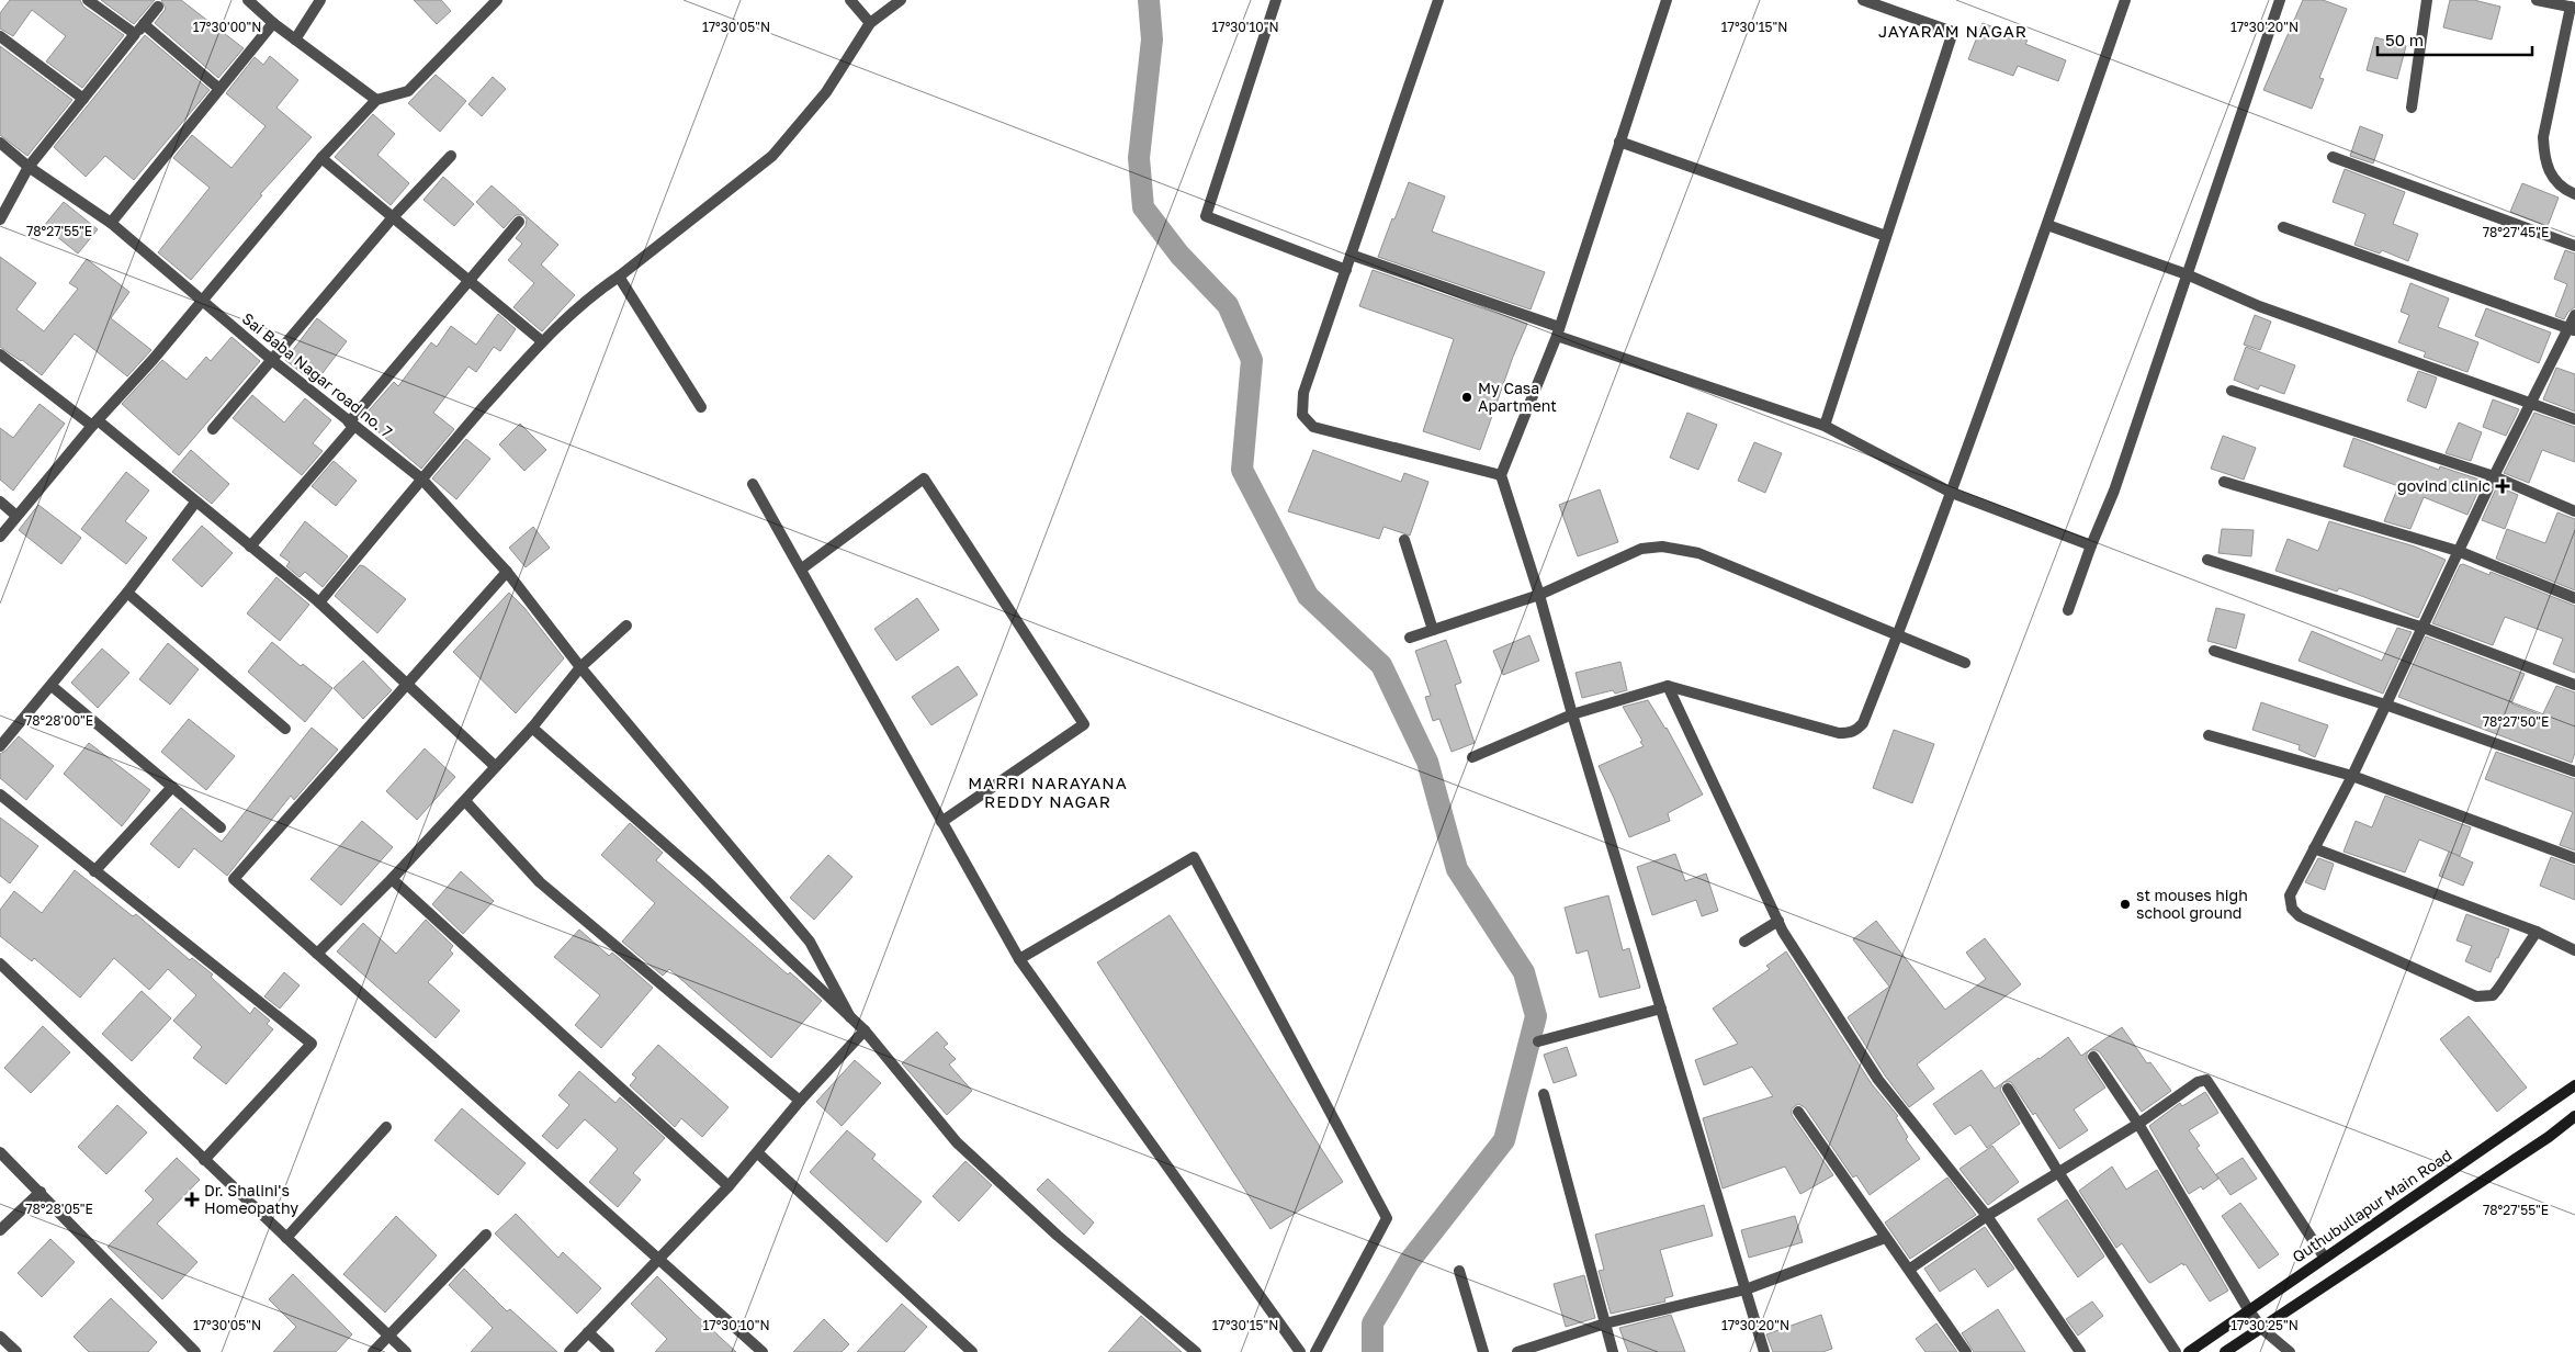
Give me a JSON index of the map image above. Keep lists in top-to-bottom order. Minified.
{"streets":{"main road":["Quthubullapur Main Road"],"street":["Sai Baba Nagar road no. 7"]},"districts":["JAYARAM NAGAR","MARRI NARAYANA REDDY NAGAR"],"places":{"other":["My Casa Apartment","st mouses high school ground"],"health":["govind clinic","Dr. Shalini's Homeopathy"]},"scale_bar":"50 m","coordinates":["17°30'00\"N","17°30'05\"N","17°30'10\"N","17°30'15\"N","17°30'20\"N","78°27'55\"E","78°27'45\"E","78°28'00\"E","78°27'50\"E","78°28'05\"E","17°30'25\"N"]}
